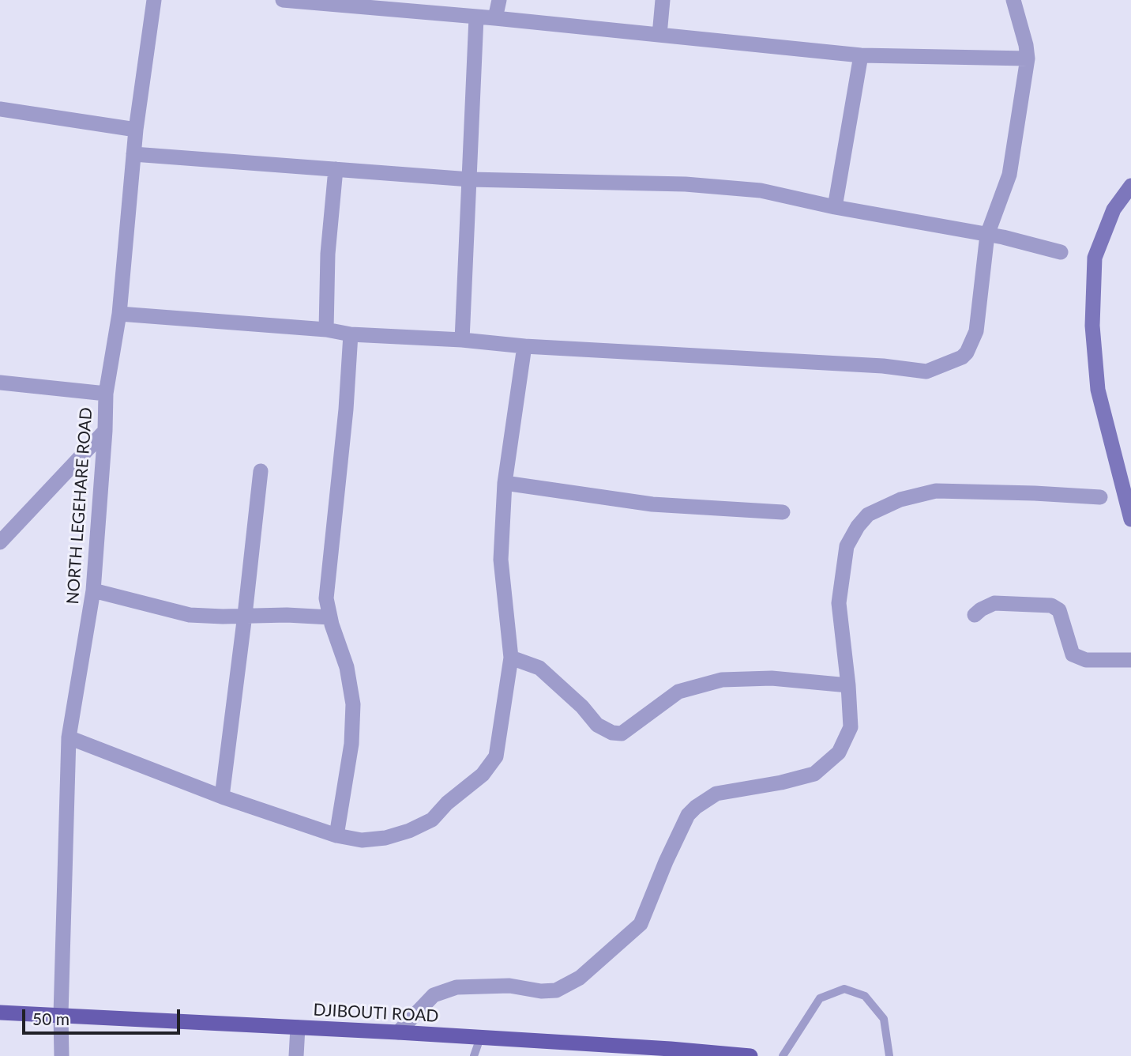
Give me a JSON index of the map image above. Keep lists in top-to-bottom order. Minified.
{"streets":{"main road":["DJIBOUTI ROAD"],"street":["NORTH LEGEHARE ROAD"]},"crossings":[["NORTH LEGEHARE ROAD","DJIBOUTI ROAD"]],"scale_bar":"50 m"}
